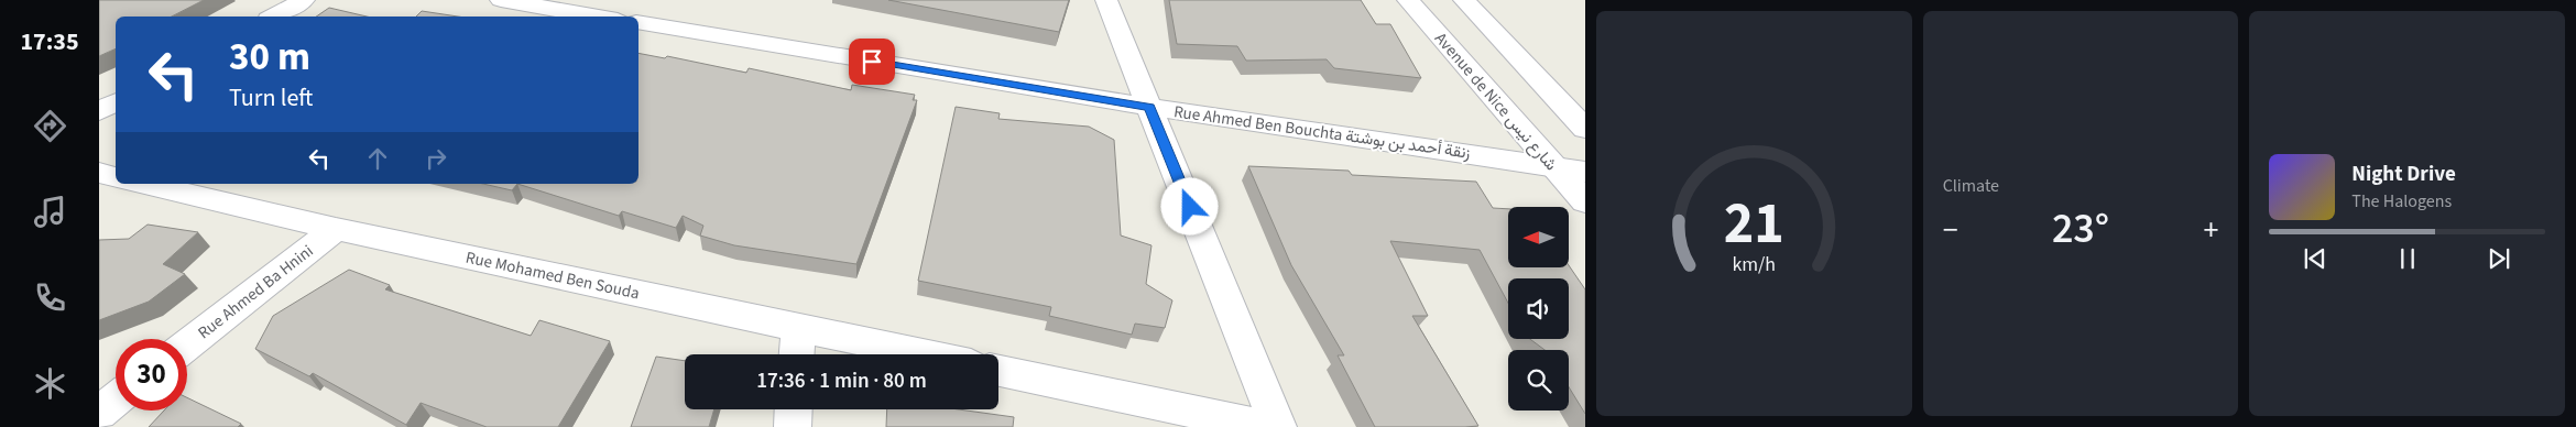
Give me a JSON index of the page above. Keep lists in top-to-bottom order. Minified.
{"streets":{"street":["Avenue de Nice شارع نيس","Rue Ahmed Ben Bouchta زنقة أحمد بن بوشتة","Rue Mohamed Ben Souda","Rue Ahmed Ba Hnini"]},"crossings":[["Avenue de Nice شارع نيس","Rue Ahmed Ben Bouchta زنقة أحمد بن بوشتة"],["Rue Mohamed Ben Souda","Rue Ahmed Ba Hnini"]],"north":"left","page":{"tabs":"17:35","tile":"Climate","turn":["30 m","Turn left"],"song":["Night Drive","The Halogens"],"heat":["−","23°","+"],"limit":"30","trip":"17:36 · 1 min · 80 m","gauge":["21","km/h"]}}
